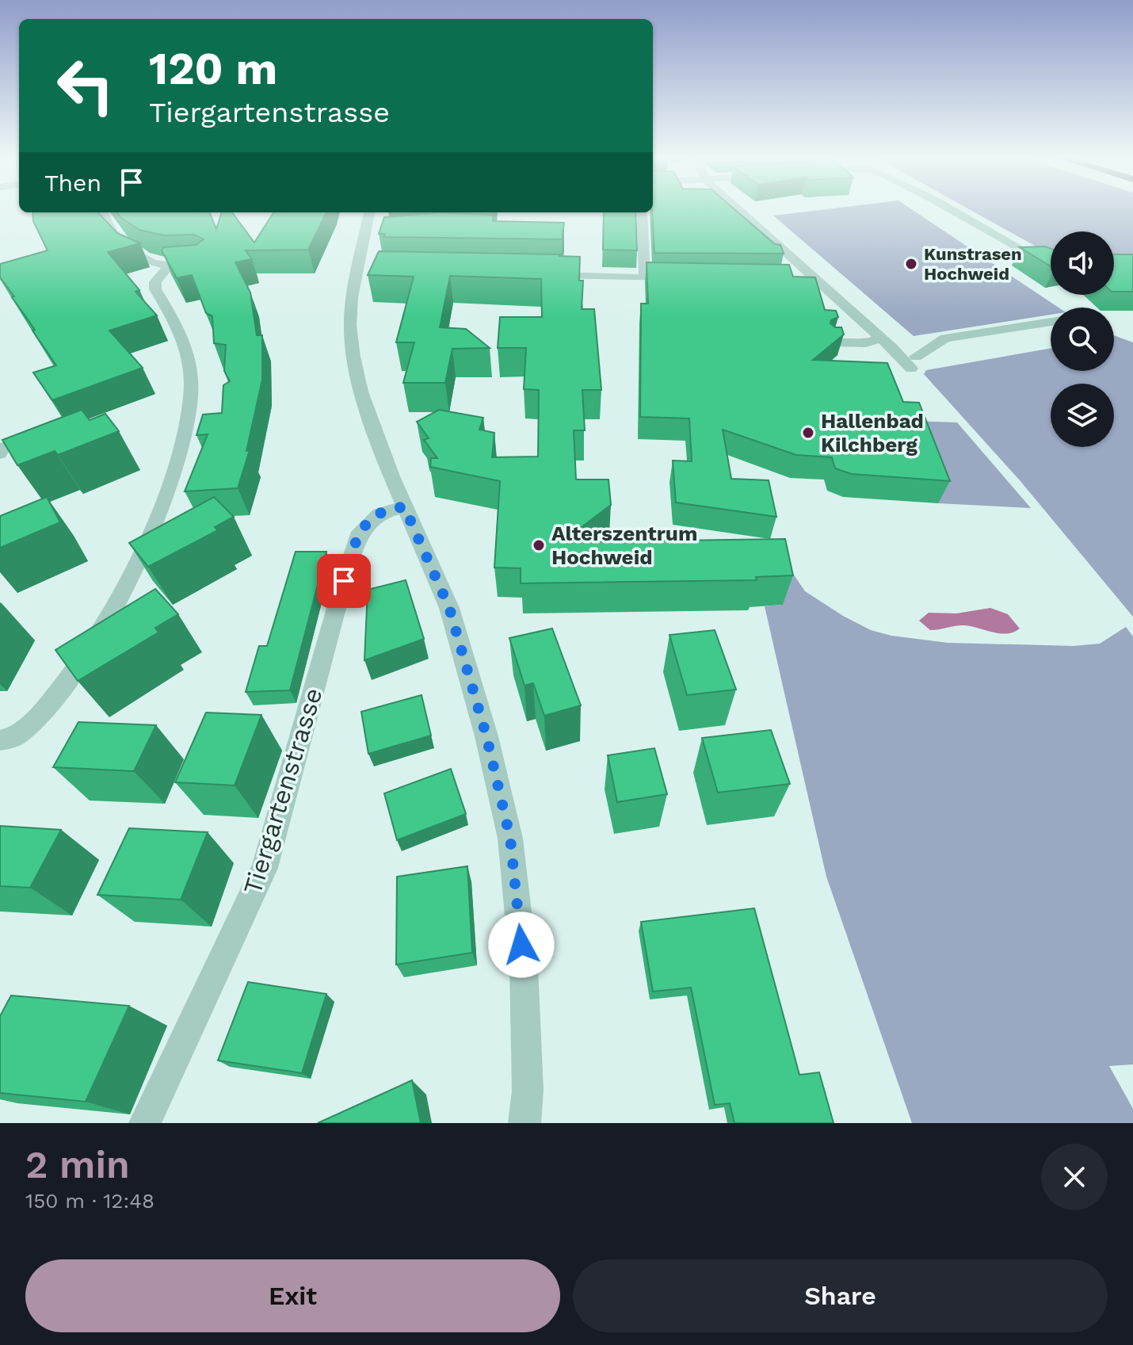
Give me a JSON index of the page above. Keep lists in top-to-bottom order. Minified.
{"streets":{"street":["Tiergartenstrasse"]},"places":["Kunstrasen Hochweid","Hallenbad Kilchberg","Alterszentrum Hochweid"],"page":{"turn":["120 m","Tiergartenstrasse"],"then":"Then","heading":["2 min","150 m · 12:48"],"buttons":["Exit","Share"]}}
